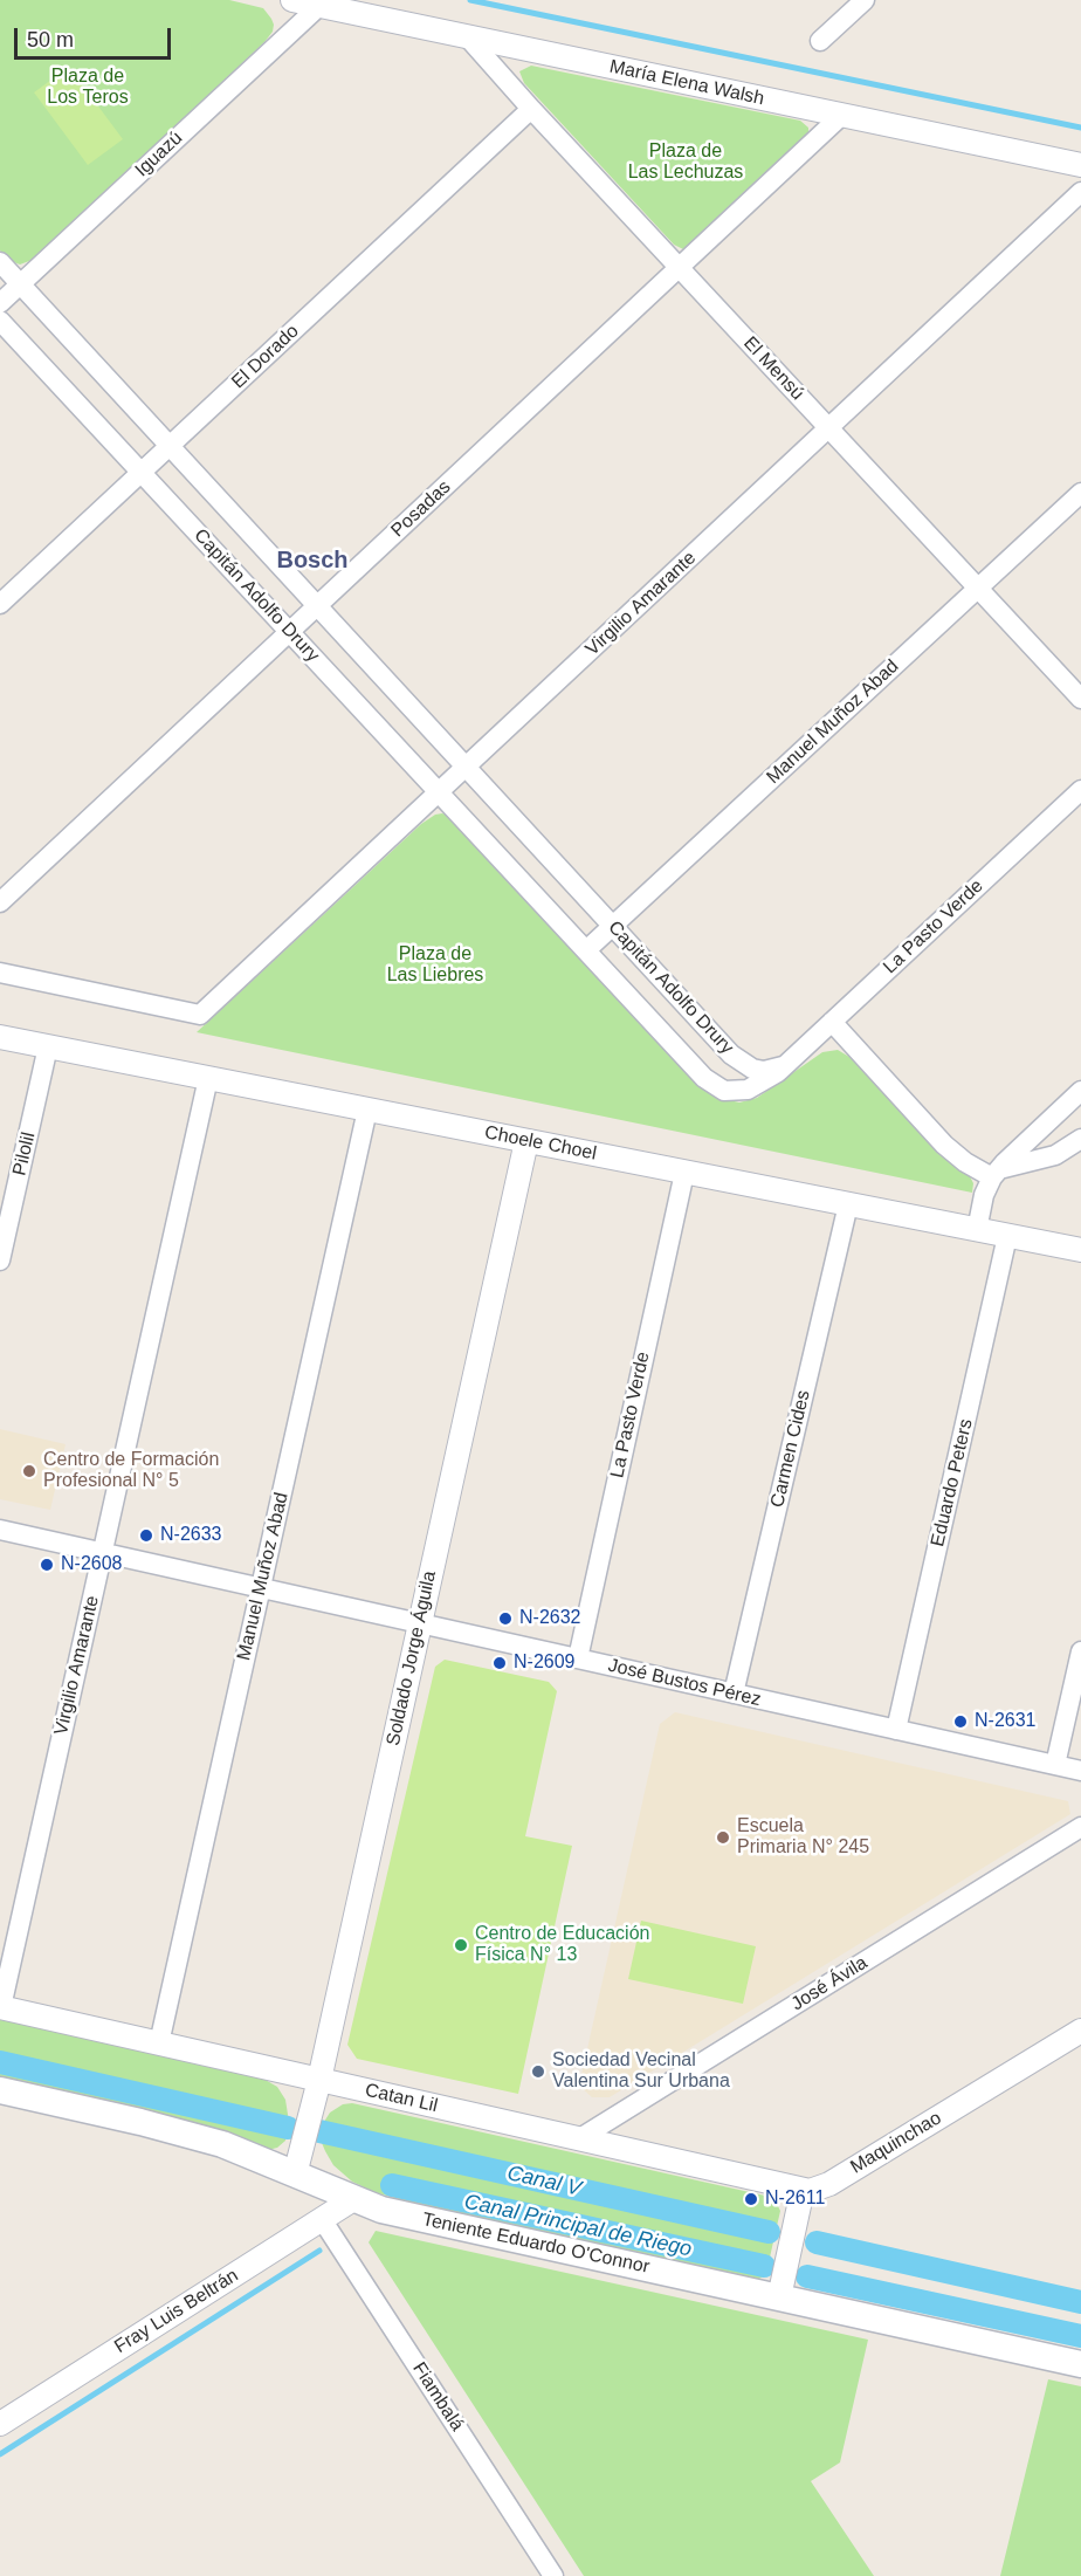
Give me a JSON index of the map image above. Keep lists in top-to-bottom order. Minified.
{"streets":{"main road":["Teniente Eduardo O'Connor"],"street":["María Elena Walsh","Iguazú","El Dorado","El Mensú","Posadas","Capitán Adolfo Drury","Virgilio Amarante","Manuel Muñoz Abad","La Pasto Verde","Choele Choel","Pilolil","Carmen Cides","Eduardo Peters","Soldado Jorge Águila","José Bustos Pérez","José Ávila","Catan Lil","Maquinchao","Fray Luis Beltrán","Fiambalá"]},"crossings":[["María Elena Walsh","Iguazú"],["María Elena Walsh","El Mensú"],["María Elena Walsh","Posadas"],["Iguazú","Capitán Adolfo Drury"],["El Dorado","El Mensú"],["El Dorado","Capitán Adolfo Drury"],["El Mensú","Posadas"],["El Mensú","Virgilio Amarante"],["El Mensú","Manuel Muñoz Abad"],["Posadas","Capitán Adolfo Drury"],["Capitán Adolfo Drury","Virgilio Amarante"],["Capitán Adolfo Drury","Manuel Muñoz Abad"],["Capitán Adolfo Drury","La Pasto Verde"],["Virgilio Amarante","Choele Choel"],["Virgilio Amarante","José Bustos Pérez"],["Virgilio Amarante","Catan Lil"],["Manuel Muñoz Abad","Choele Choel"],["Manuel Muñoz Abad","José Bustos Pérez"],["Manuel Muñoz Abad","Catan Lil"],["La Pasto Verde","Choele Choel"],["La Pasto Verde","José Bustos Pérez"],["Choele Choel","Pilolil"],["Choele Choel","Carmen Cides"],["Choele Choel","Eduardo Peters"],["Choele Choel","Soldado Jorge Águila"],["Carmen Cides","José Bustos Pérez"],["Eduardo Peters","José Bustos Pérez"],["Soldado Jorge Águila","José Bustos Pérez"],["Soldado Jorge Águila","Catan Lil"],["Soldado Jorge Águila","Teniente Eduardo O'Connor"],["José Ávila","Catan Lil"],["Catan Lil","Maquinchao"],["Teniente Eduardo O'Connor","Fray Luis Beltrán"],["Fray Luis Beltrán","Fiambalá"]],"districts":["Bosch"],"water":["Canal V","Canal Principal de Riego"],"parks":["Plaza de Los Teros","Plaza de Las Lechuzas","Plaza de Las Liebres"],"places":["Centro de Formación Profesional N° 5","N-2633","N-2608","N-2632","N-2609","N-2631","Escuela Primaria N° 245","Centro de Educación Física N° 13","Sociedad Vecinal Valentina Sur Urbana","N-2611"],"scale_bar":"50 m"}
